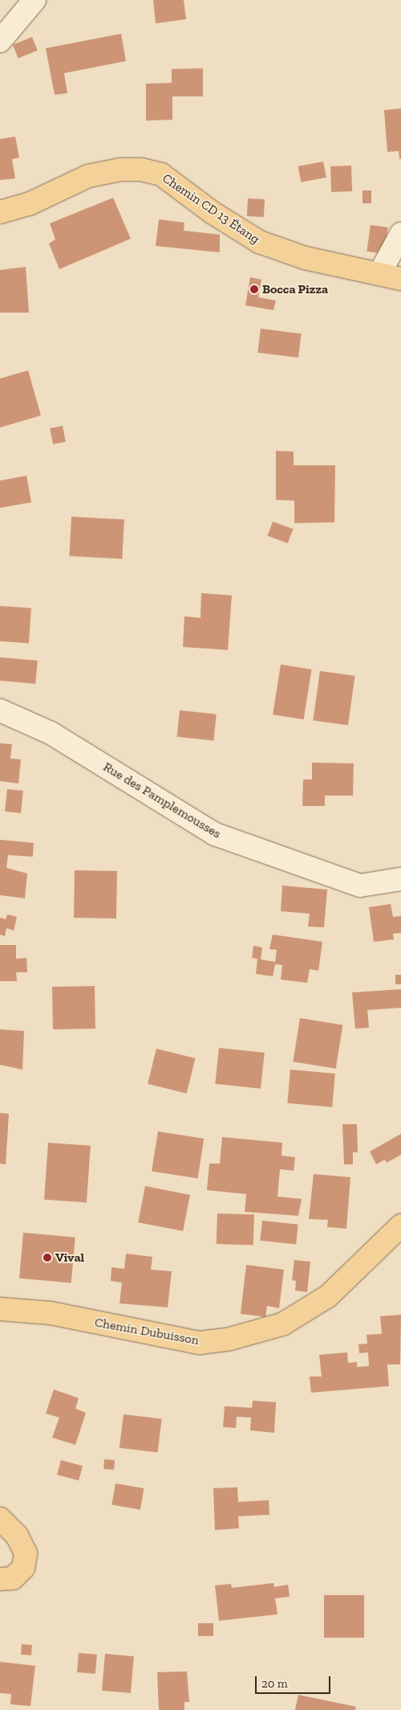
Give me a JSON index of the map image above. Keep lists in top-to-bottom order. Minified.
{"streets":{"main road":["Chemin CD 13 Étang","Chemin Dubuisson"],"street":["Rue des Pamplemousses"]},"places":["Bocca Pizza","Vival"],"scale_bar":"20 m"}
